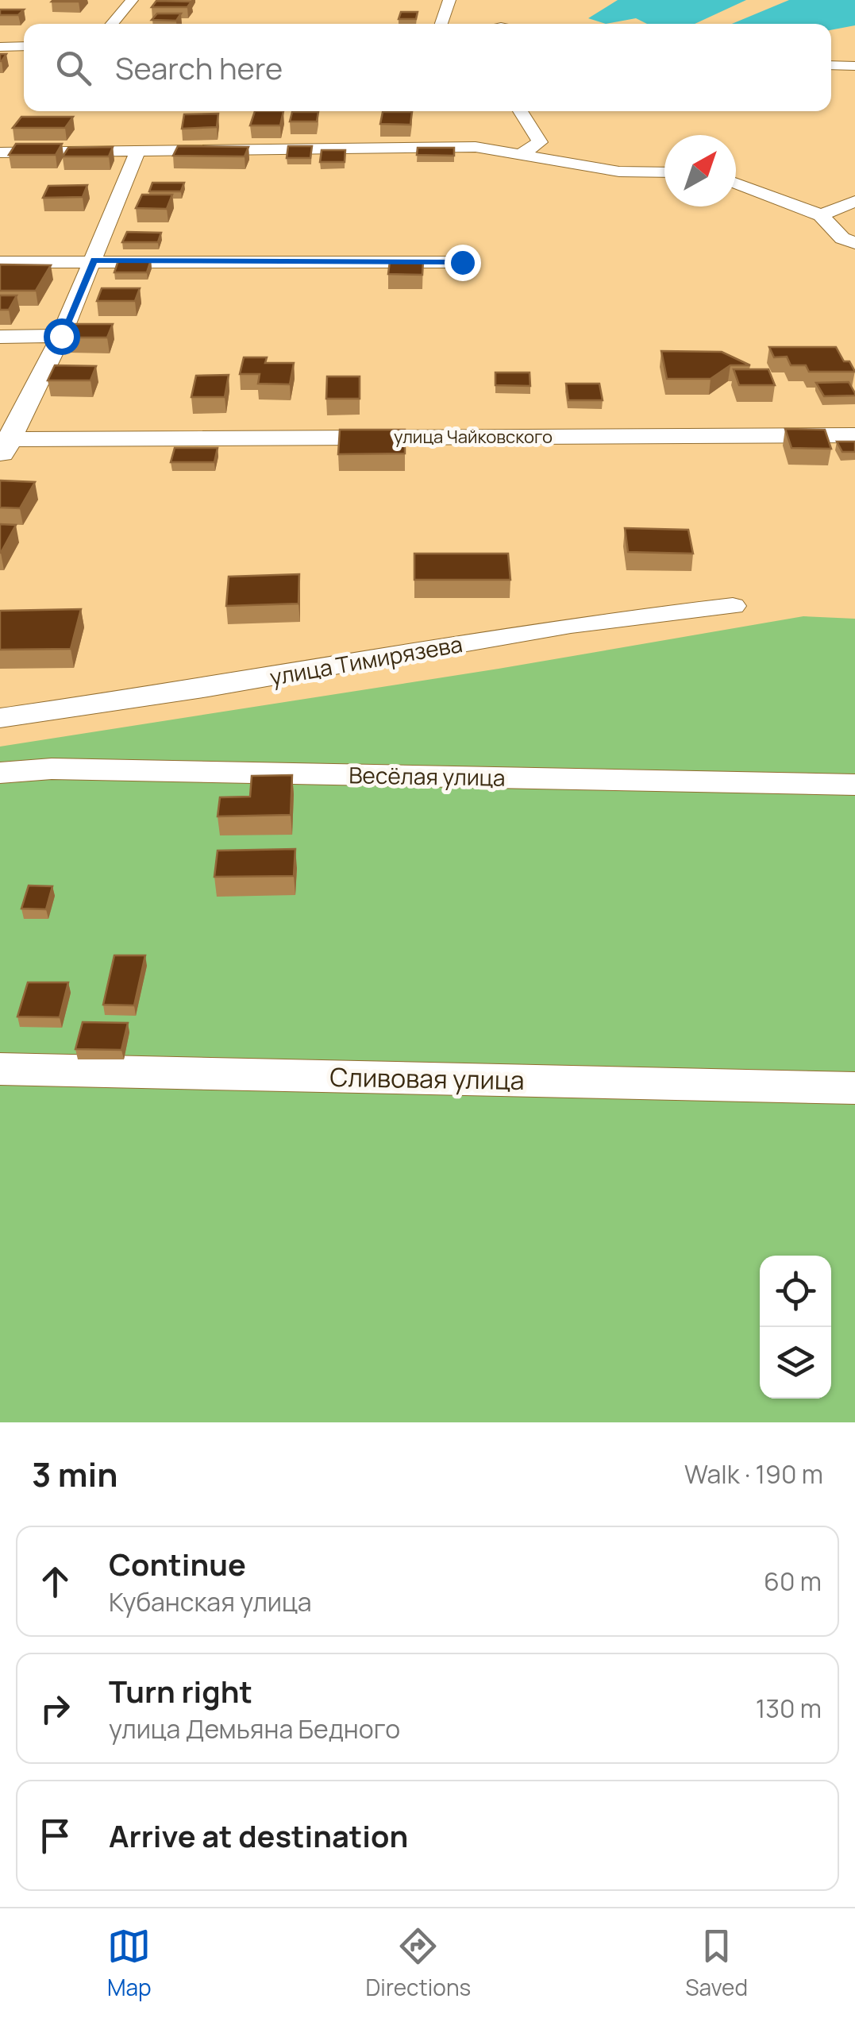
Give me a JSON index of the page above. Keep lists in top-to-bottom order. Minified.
{"streets":{"street":["улица Чайковского","улица Тимирязева","Весёлая улица","Сливовая улица"]},"north":"top right","page":{"search":"Search here","heading":["3 min","Walk · 190 m"],"list":[["Continue","Кубанская улица","60 m"],["Turn right","улица Демьяна Бедного","130 m"],"Arrive at destination"],"nav":["Map","Directions","Saved"]}}
